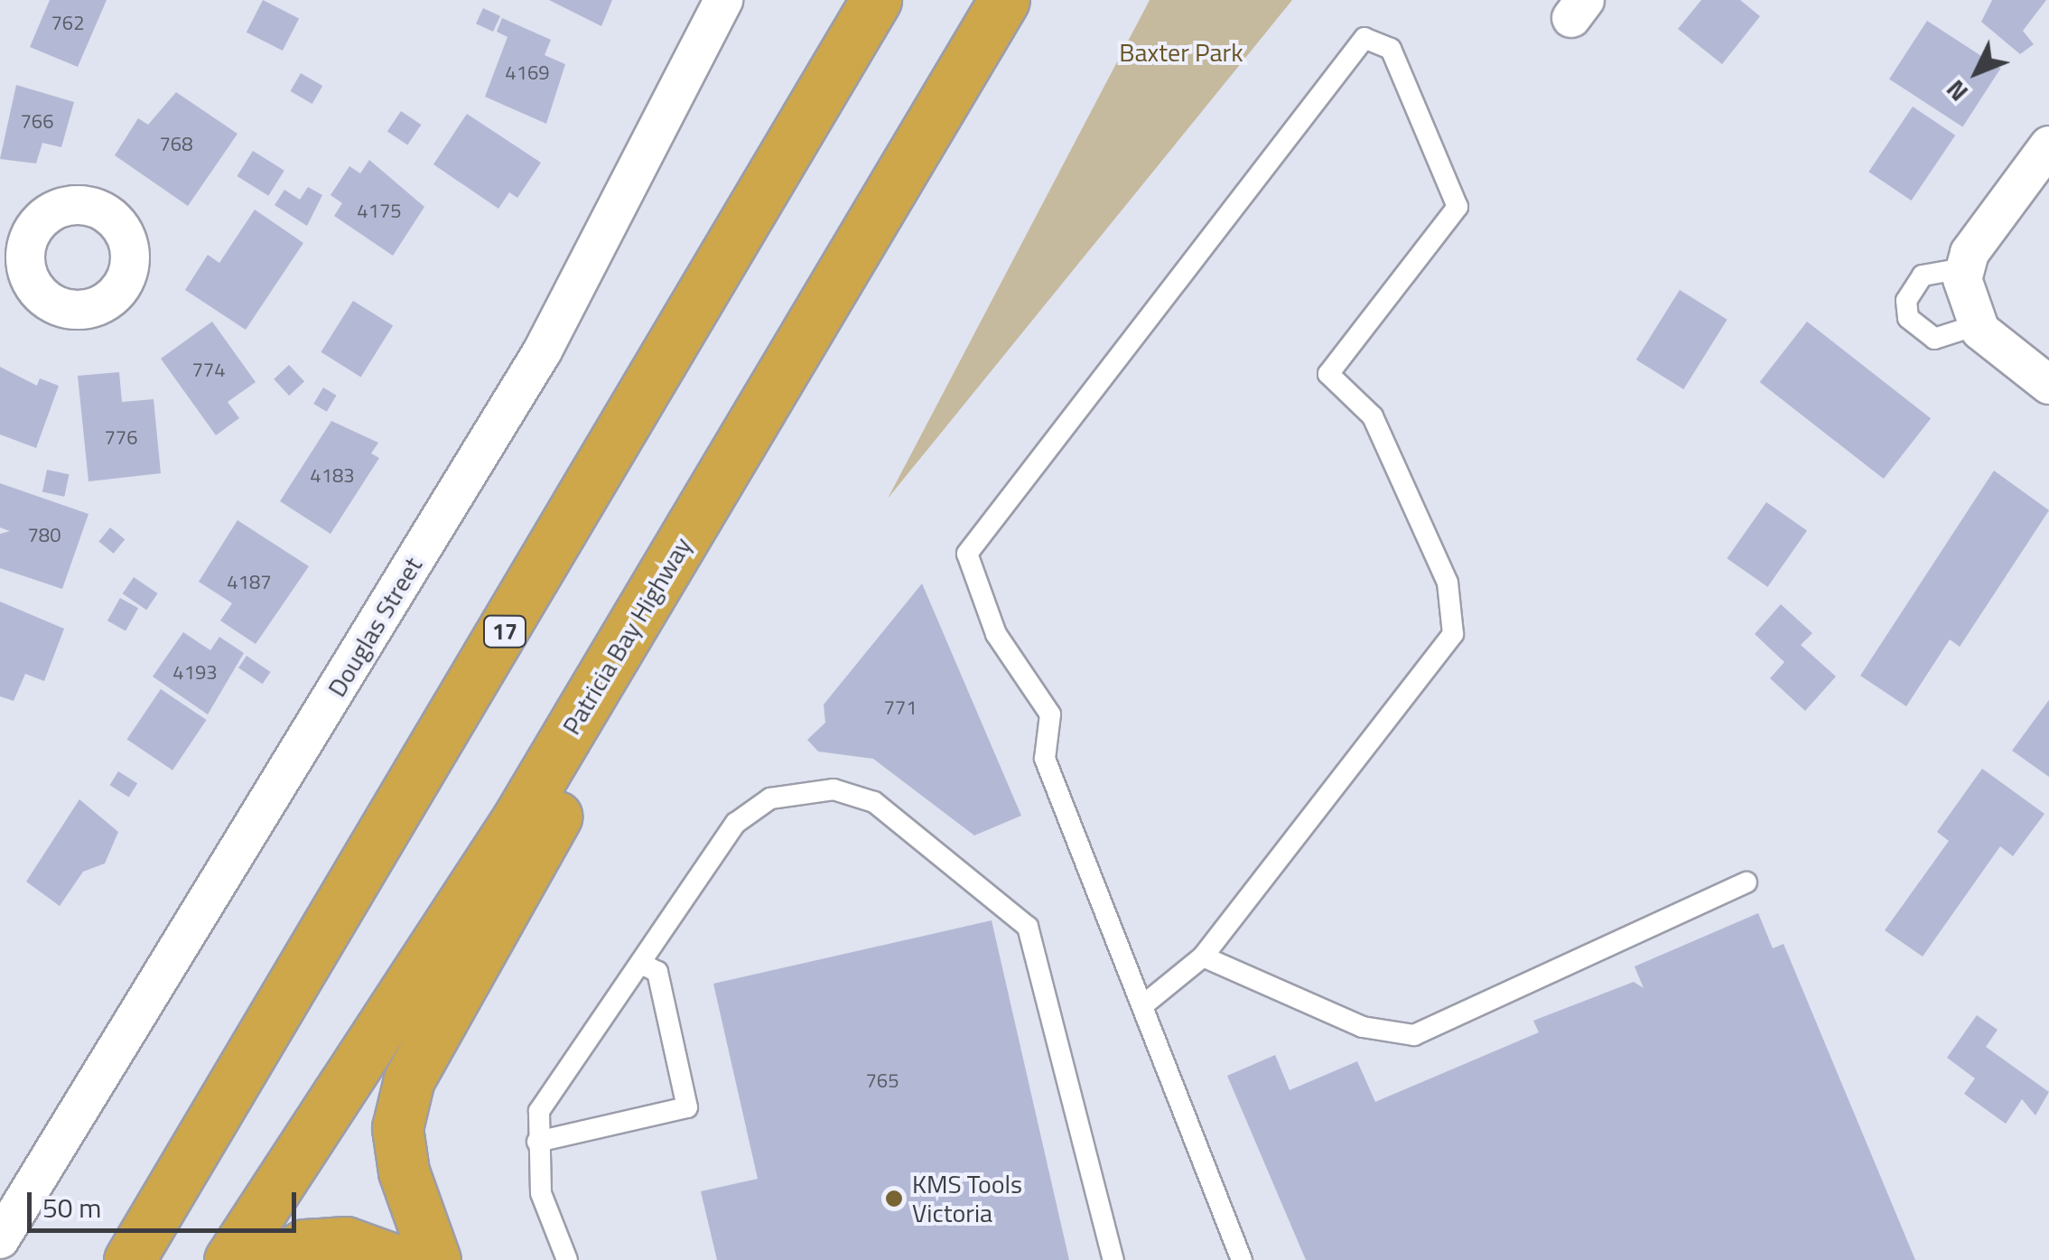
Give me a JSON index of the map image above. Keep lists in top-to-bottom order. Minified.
{"streets":{"highway":["17","Patricia Bay Highway"],"street":["Douglas Street"]},"parks":["Baxter Park"],"places":["KMS Tools Victoria"],"house_numbers":["762","4169","766","768","4175","774","776","4183","780","4187","4193","771","765"],"scale_bar":"50 m","north":"bottom left"}
